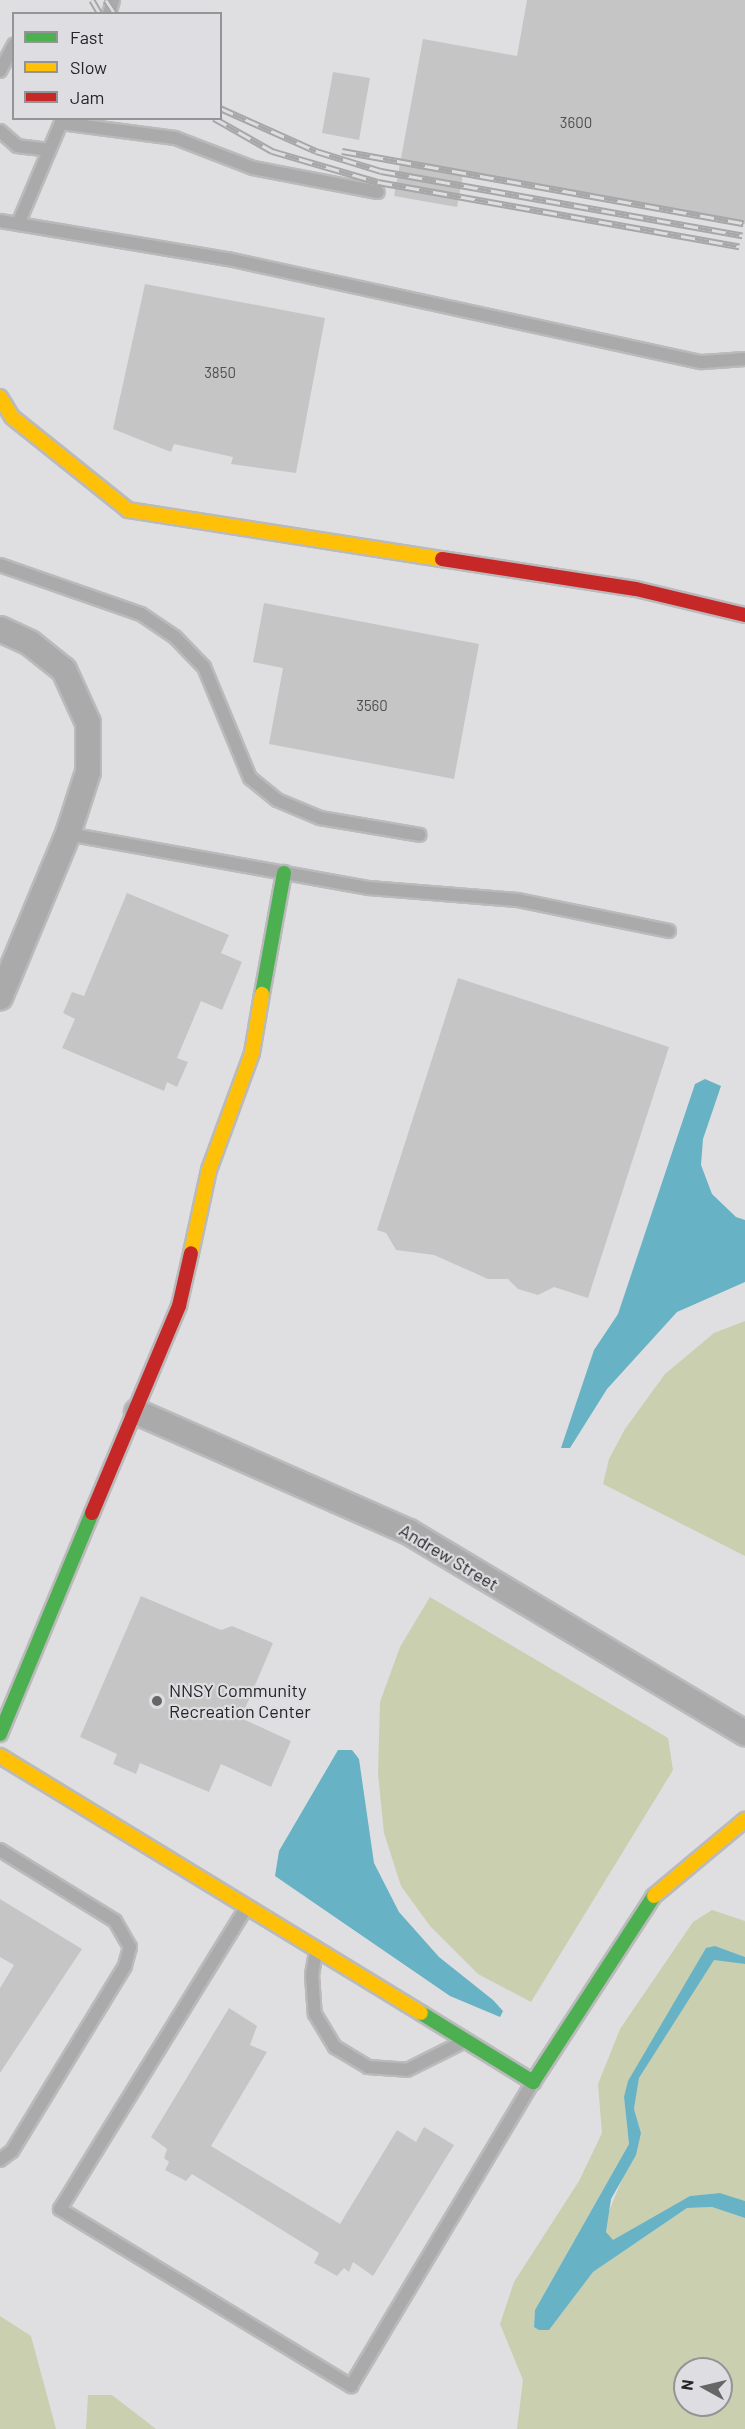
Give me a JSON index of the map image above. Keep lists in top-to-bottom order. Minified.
{"streets":{"street":["Andrew Street"]},"places":["NNSY Community Recreation Center"],"house_numbers":["3600","3850","3560"],"legend":["Fast","Slow","Jam"],"north":"left"}
